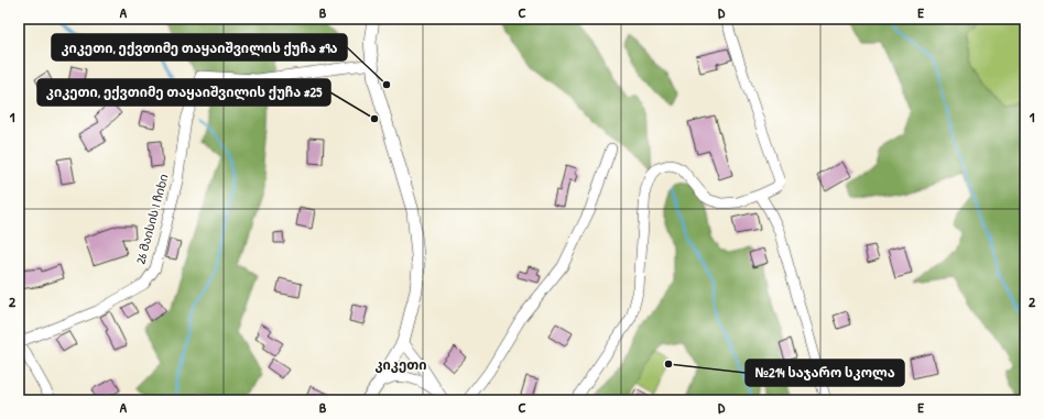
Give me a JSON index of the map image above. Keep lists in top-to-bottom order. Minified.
{"streets":{"street":["26 მაისის I ჩიხი"]},"districts":["კიკეთი"],"places":["კიკეთი, ექვთიმე თაყაიშვილის ქუჩა #9ა","კიკეთი, ექვთიმე თაყაიშვილის ქუჩა #25","№214 საჯარო სკოლა"],"grid":{"columns":["A","B","C","D","E"],"rows":["1","2"]}}
